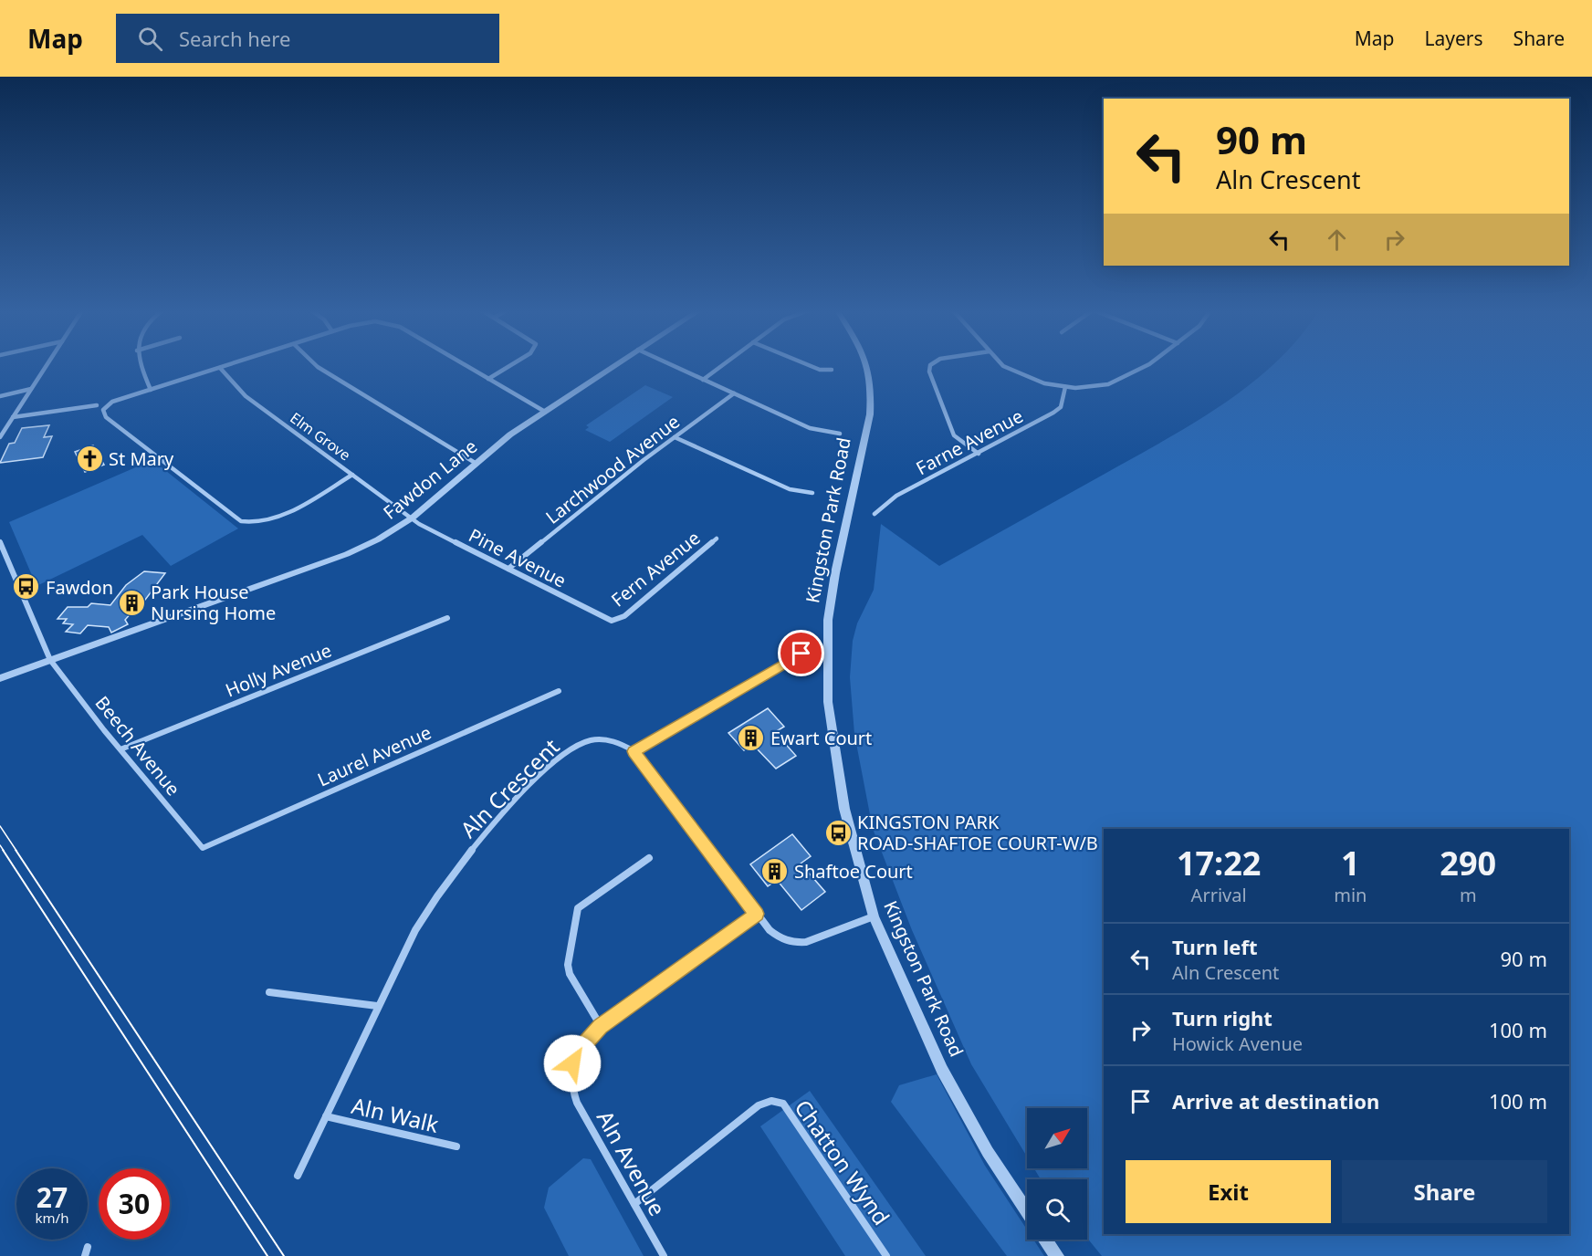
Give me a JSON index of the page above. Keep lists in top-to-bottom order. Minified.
{"streets":{"street":["Elm Grove","Farne Avenue","Larchwood Avenue","Fawdon Lane","Kingston Park Road","Pine Avenue","Fern Avenue","Holly Avenue","Beech Avenue","Laurel Avenue","Aln Crescent","Aln Walk","Chatton Wynd","Aln Avenue"]},"crossings":[["Elm Grove","Fawdon Lane"],["Elm Grove","Pine Avenue"],["Larchwood Avenue","Pine Avenue"],["Fawdon Lane","Pine Avenue"],["Fawdon Lane","Beech Avenue"],["Kingston Park Road","Aln Crescent"],["Pine Avenue","Fern Avenue"],["Holly Avenue","Beech Avenue"],["Beech Avenue","Laurel Avenue"],["Aln Crescent","Aln Walk"],["Aln Crescent","Aln Avenue"],["Chatton Wynd","Aln Avenue"]],"places":{"church":["St Mary"],"bus stop":["Fawdon","KINGSTON PARK ROAD-SHAFTOE COURT-W/B"],"building":["Park House Nursing Home","Ewart Court","Shaftoe Court"]},"north":"top right","page":{"header":"Map","search":"Search here","nav":["Map","Layers","Share"],"turn":["90 m","Aln Crescent"],"eta":["17:22","Arrival","1","min","290","m"],"list":[{"name":"Turn left","note":"Aln Crescent","value":"90 m"},{"name":"Turn right","note":"Howick Avenue","value":"100 m"},{"name":"Arrive at destination","value":"100 m"}],"buttons":["Exit","Share"],"speed":"27 km/h","limit":"30"}}
